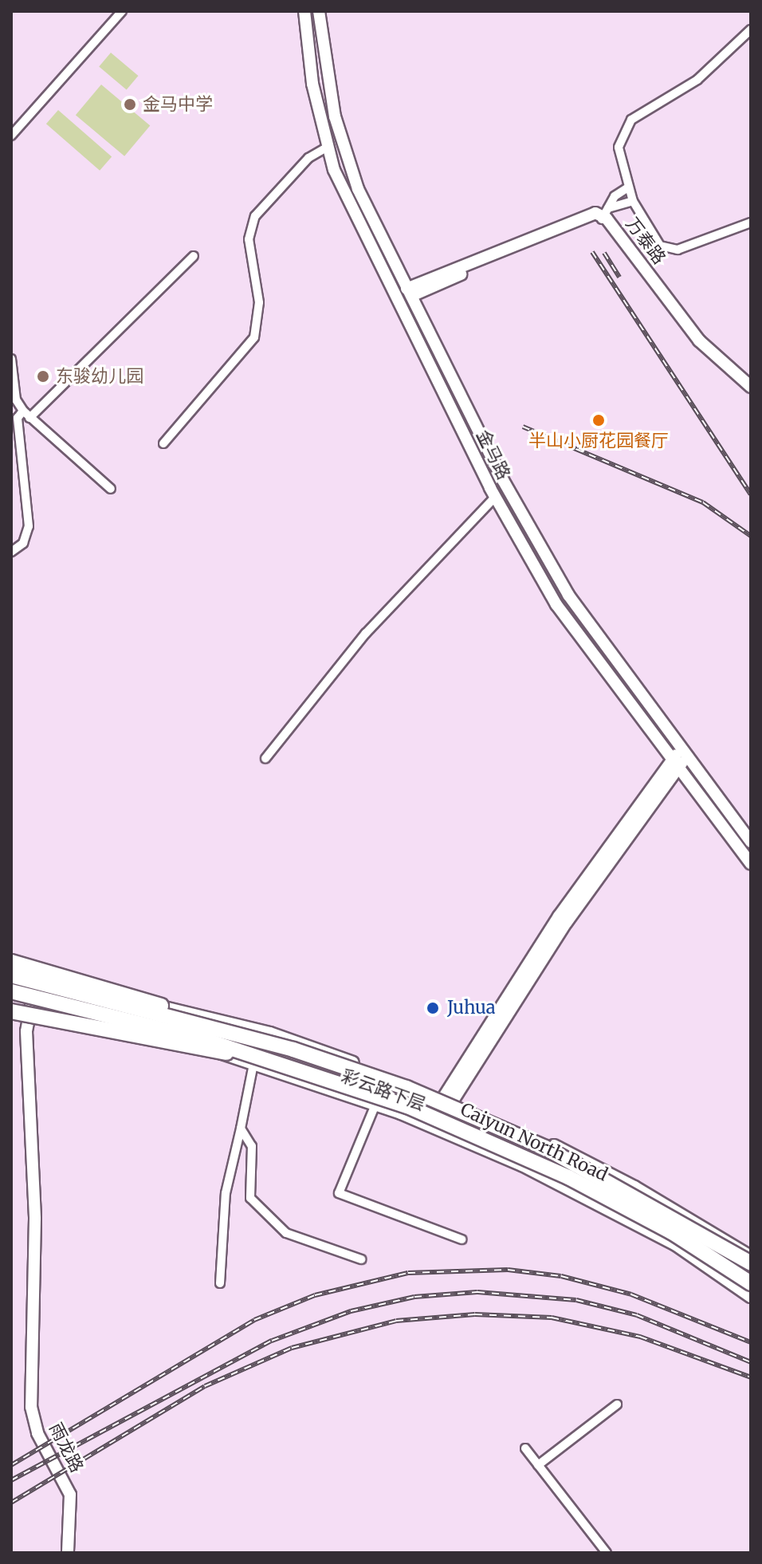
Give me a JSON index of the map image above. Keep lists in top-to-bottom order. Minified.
{"streets":{"highway":["Caiyun North Road"],"street":["万泰路","金马路","彩云路下层","雨龙路"]},"crossings":[["万泰路","金马路"],["彩云路下层","雨龙路"]],"places":["金马中学","东骏幼儿园","半山小厨花园餐厅","Juhua"]}
